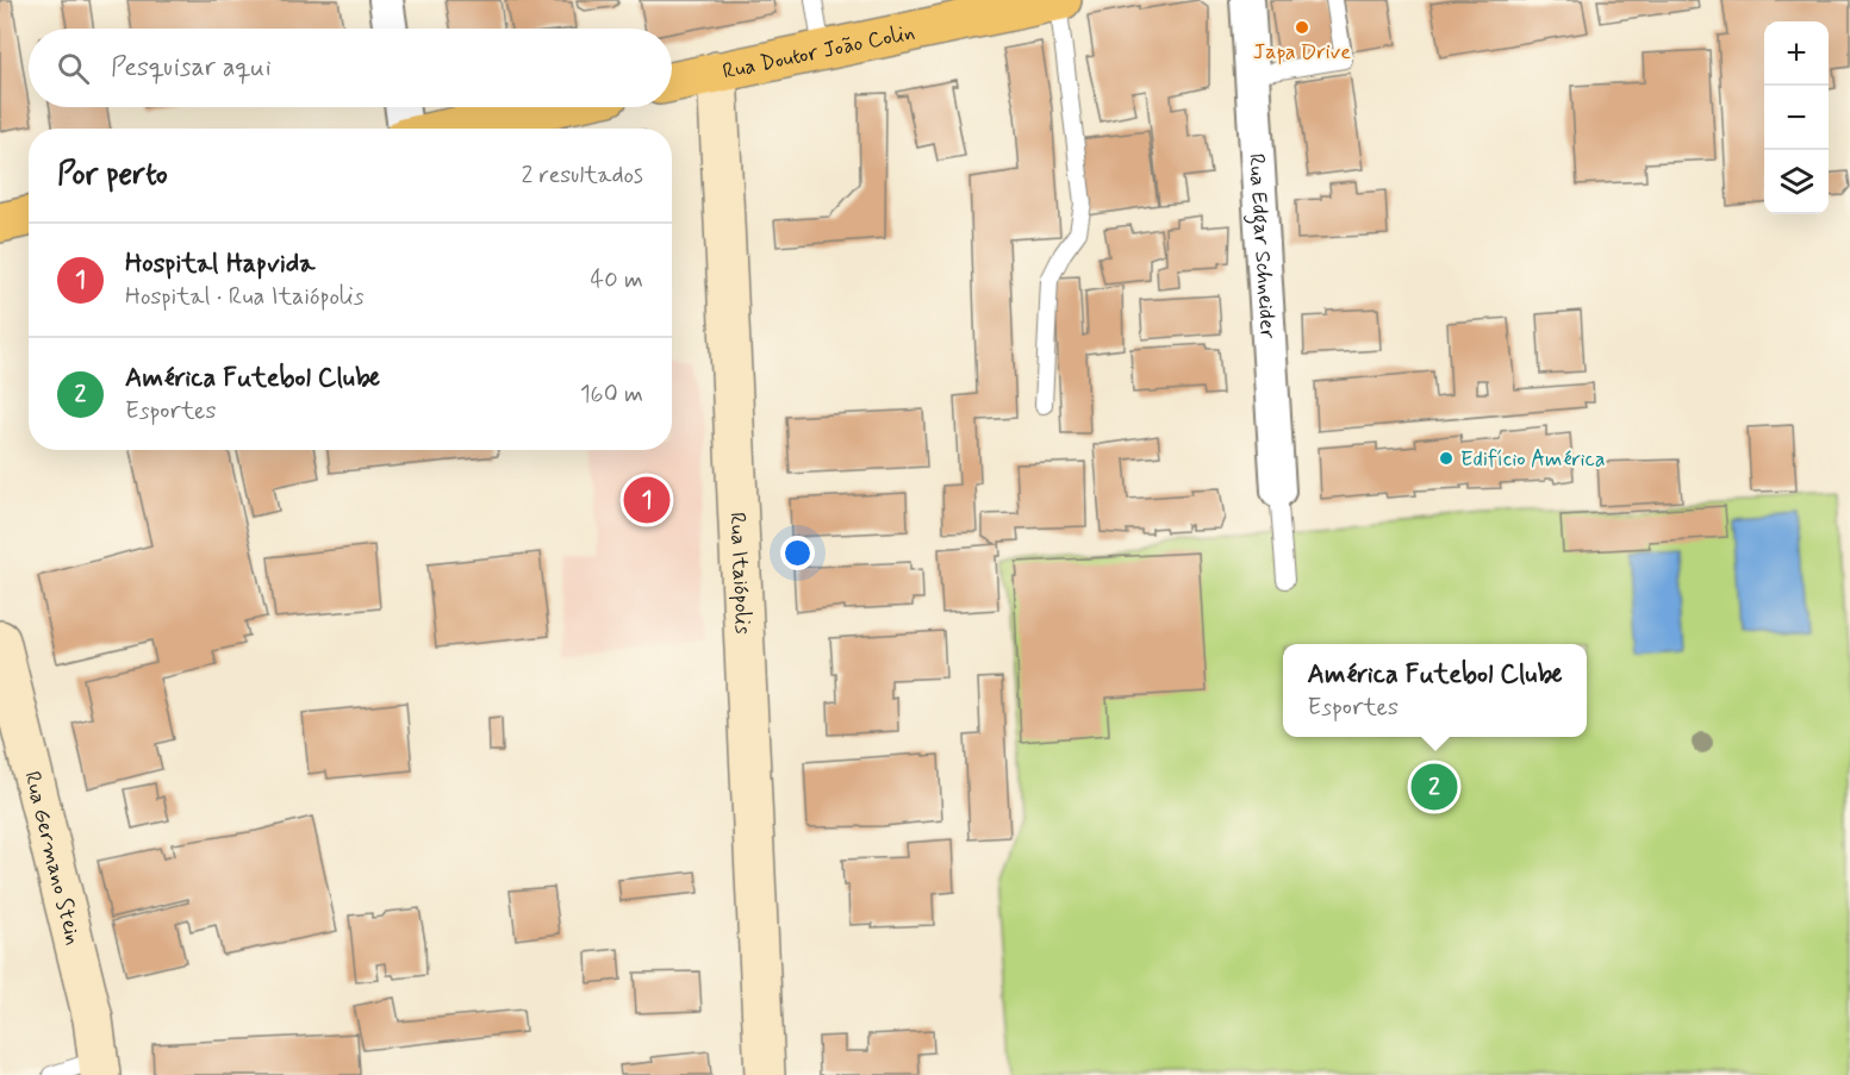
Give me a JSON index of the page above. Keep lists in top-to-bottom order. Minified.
{"streets":{"main road":["Rua Doutor João Colin","Rua Itaiópolis","Rua Germano Stein"],"street":["Rua Edgar Schneider"]},"crossings":[["Rua Doutor João Colin","Rua Itaiópolis"]],"places":["Japa Drive","Edifício América"],"page":{"map_buttons":["+","−"],"search":"Pesquisar aqui","heading":["Por perto","2 resultados"],"list":[{"mark":"1","name":"Hospital Hapvida","note":"Hospital · Rua Itaiópolis","value":"40 m"},{"mark":"2","name":"América Futebol Clube","note":"Esportes","value":"160 m"}],"pins":["1","2"],"popup":["América Futebol Clube","Esportes"]}}
